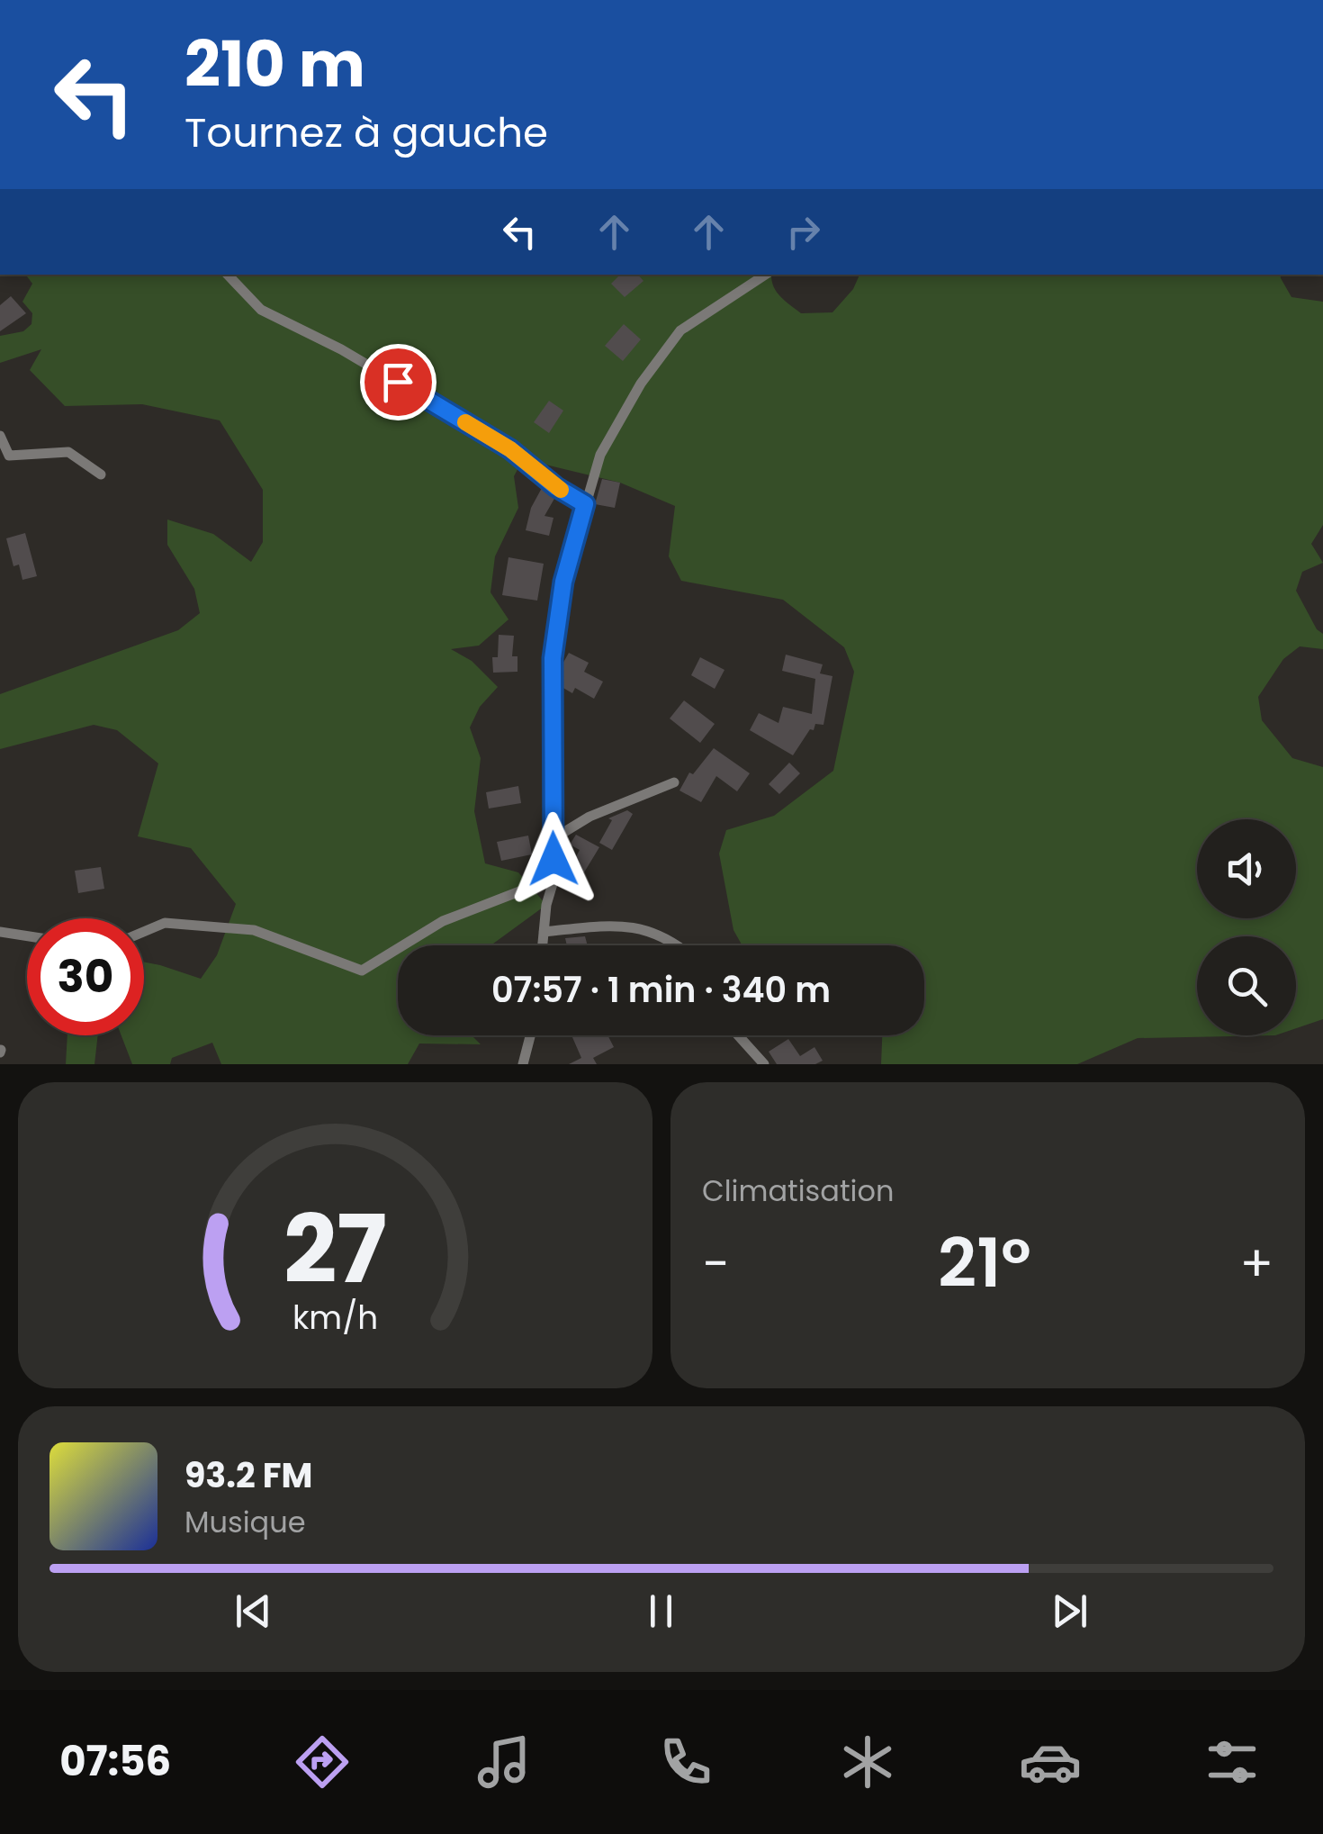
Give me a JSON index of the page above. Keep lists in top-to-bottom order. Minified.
{"page":{"turn":["210 m","Tournez à gauche"],"limit":"30","trip":"07:57 · 1 min · 340 m","tile":"Climatisation","heat":["−","21°","+"],"song":["93.2 FM","Musique"],"tabs":"07:56","gauge":["27","km/h"]}}
